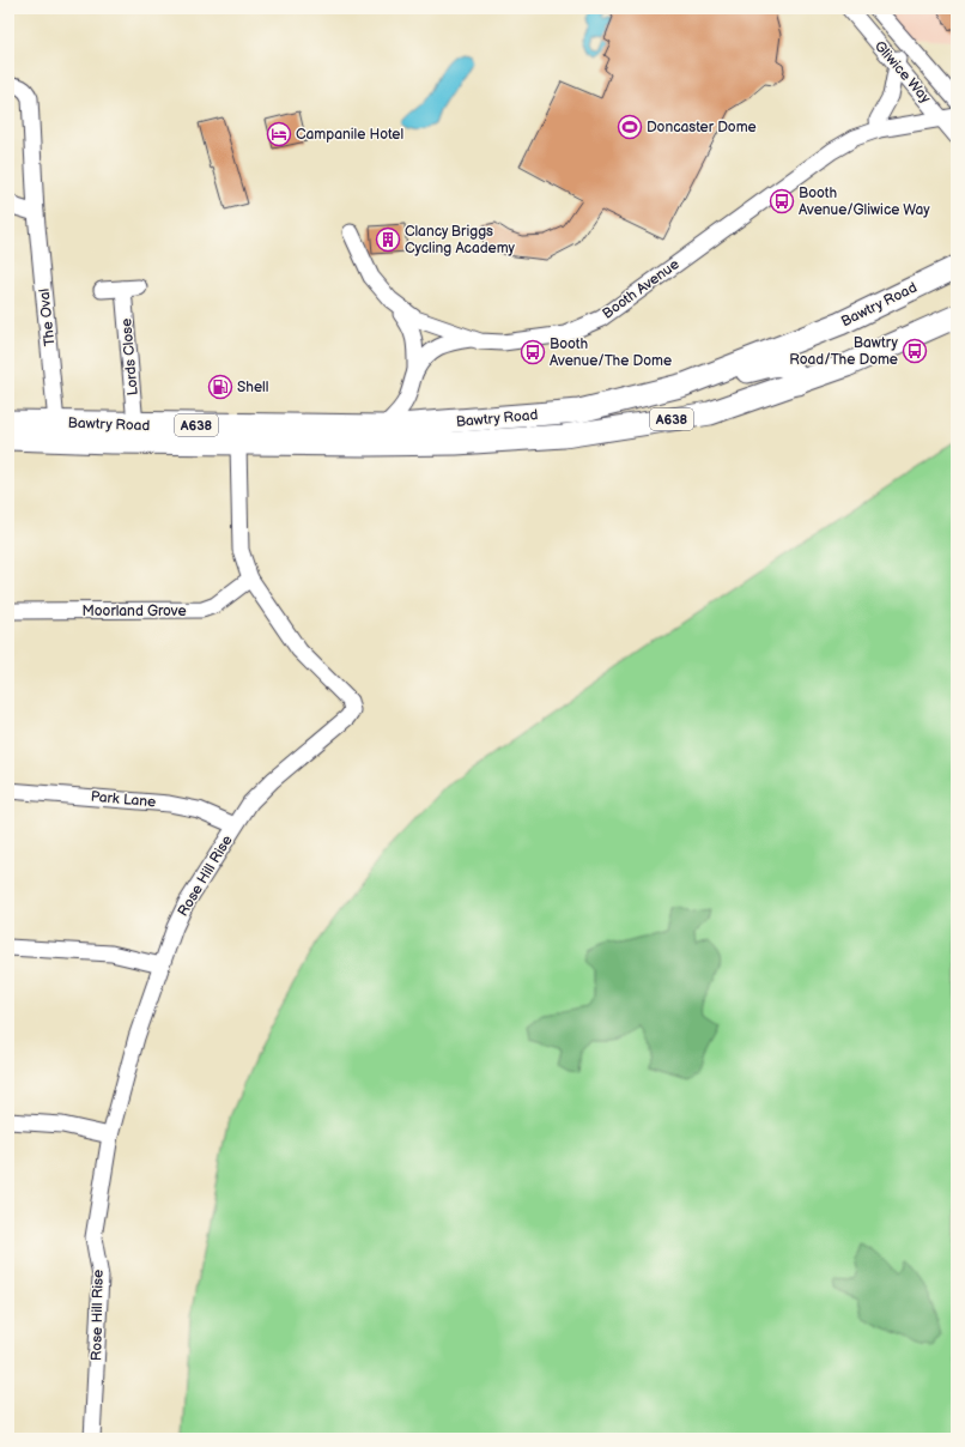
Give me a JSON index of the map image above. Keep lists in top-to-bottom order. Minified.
{"streets":{"highway":["Bawtry Road","A638"],"street":["Gliwice Way","Booth Avenue","The Oval","Lords Close","Moorland Grove","Park Lane","Rose Hill Rise"]},"crossings":[["Gliwice Way","Booth Avenue"],["Bawtry Road","The Oval"],["Bawtry Road","Lords Close"],["Bawtry Road","Rose Hill Rise"],["Moorland Grove","Rose Hill Rise"],["Park Lane","Rose Hill Rise"]],"places":{"sports":["Doncaster Dome"],"hotel":["Campanile Hotel"],"bus stop":["Booth Avenue/Gliwice Way","Bawtry Road/The Dome","Booth Avenue/The Dome"],"building":["Clancy Briggs Cycling Academy"],"fuel station":["Shell"]}}
